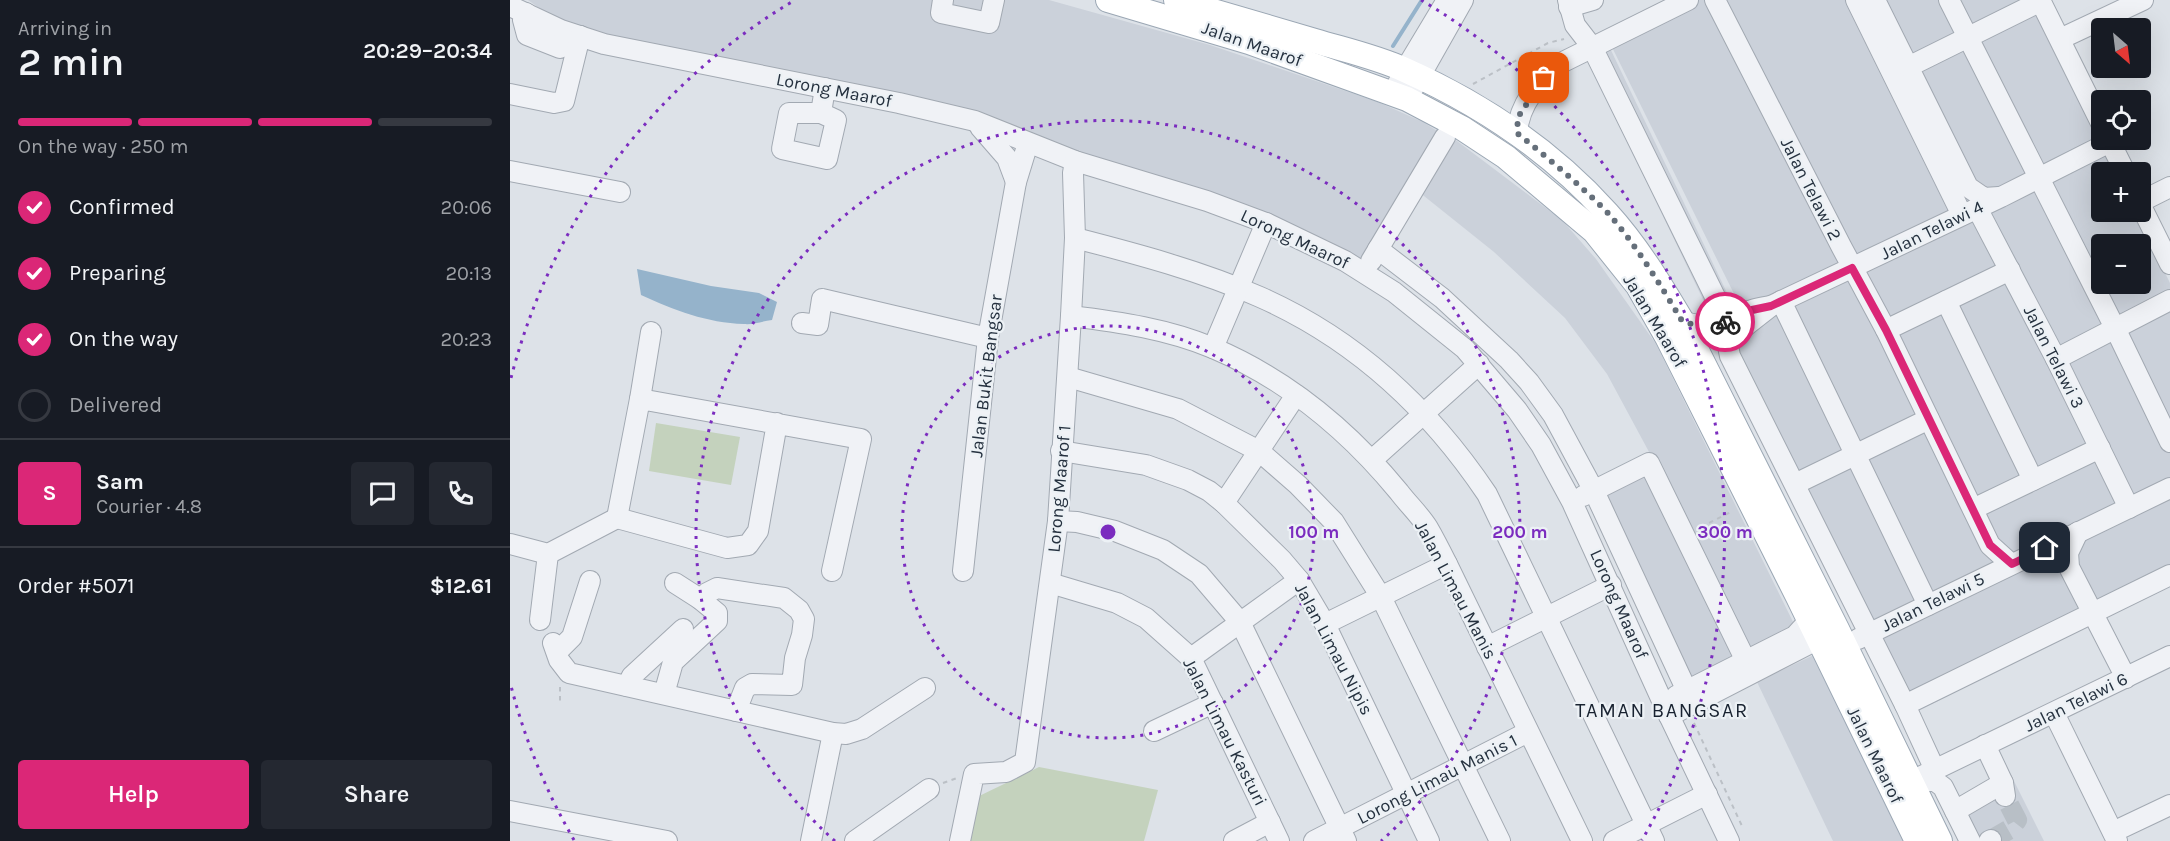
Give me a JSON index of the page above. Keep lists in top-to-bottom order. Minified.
{"streets":{"main road":["Jalan Maarof"],"street":["Lorong Maarof","Jalan Telawi 2","Jalan Telawi 4","Jalan Telawi 3","Jalan Bukit Bangsar","Lorong Maarof 1","Jalan Limau Manis","Jalan Telawi 5","Jalan Limau Nipis","Jalan Telawi 6","Jalan Limau Kasturi","Lorong Limau Manis 1"]},"crossings":[["Jalan Maarof","Jalan Telawi 4"],["Jalan Maarof","Jalan Telawi 5"],["Lorong Maarof","Jalan Bukit Bangsar"],["Lorong Maarof","Lorong Maarof 1"],["Jalan Telawi 2","Jalan Telawi 4"],["Jalan Telawi 2","Jalan Telawi 5"],["Jalan Telawi 4","Jalan Telawi 3"],["Jalan Telawi 3","Jalan Telawi 5"],["Lorong Maarof 1","Jalan Limau Manis"],["Lorong Maarof 1","Jalan Limau Nipis"],["Lorong Maarof 1","Jalan Limau Kasturi"],["Jalan Limau Manis","Lorong Limau Manis 1"],["Jalan Limau Nipis","Lorong Limau Manis 1"]],"districts":["TAMAN BANGSAR"],"north":"bottom right","page":{"heading":["2 min","Arriving in","20:29–20:34"],"panel":["Sam","Courier · 4.8","Order #5071","$12.61"],"map_buttons":["+","−"],"bar":"On the way · 250 m","list":[["Confirmed","20:06"],["Preparing","20:13"],["On the way","20:23"],"Delivered"],"round":"S","buttons":["Help","Share"]},"rings":["100 m","200 m","300 m"]}
